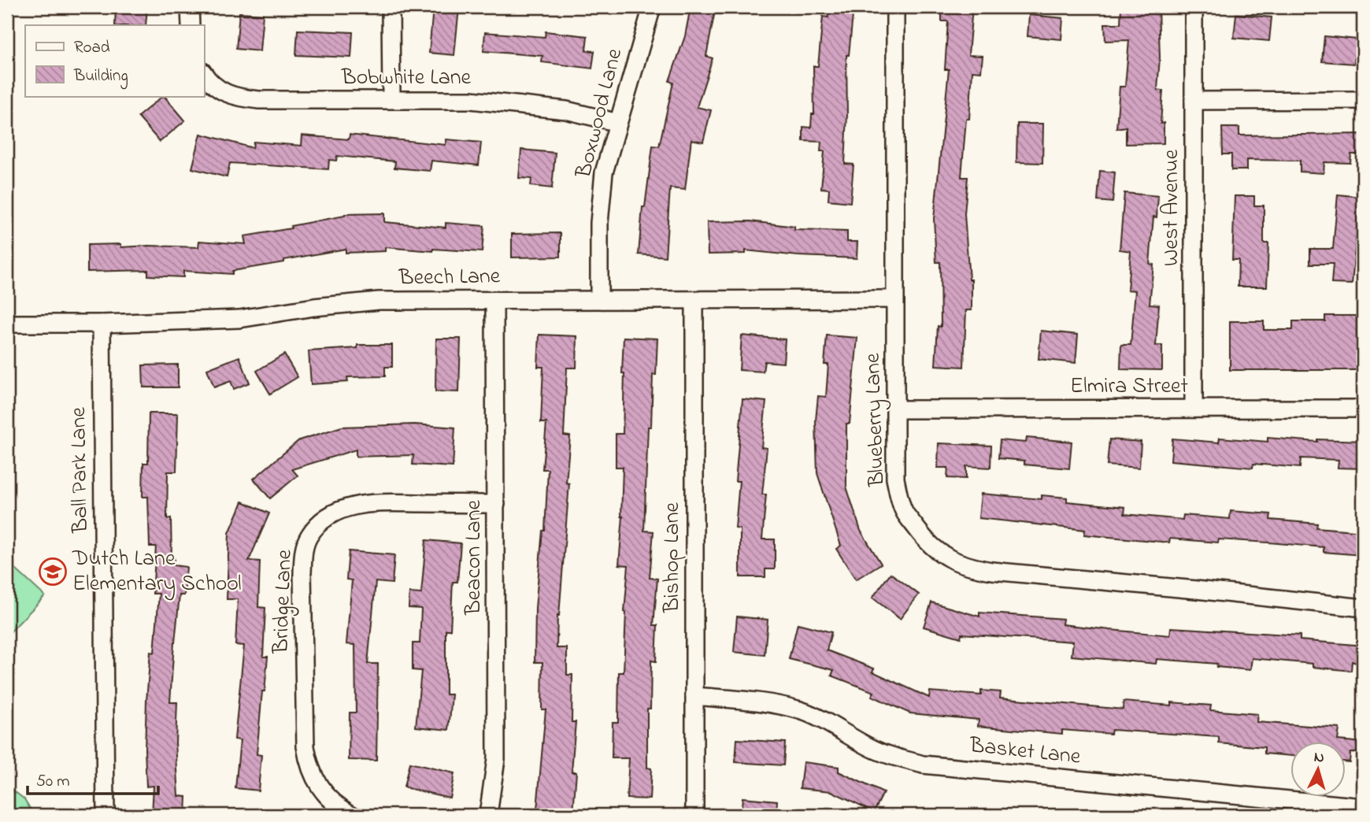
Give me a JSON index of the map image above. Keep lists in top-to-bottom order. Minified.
{"streets":{"street":["Bobwhite Lane","Boxwood Lane","West Avenue","Beech Lane","Elmira Street","Blueberry Lane","Ball Park Lane","Beacon Lane","Bishop Lane","Bridge Lane","Basket Lane"]},"crossings":[["Bobwhite Lane","Boxwood Lane"],["Boxwood Lane","Beech Lane"],["West Avenue","Elmira Street"],["Beech Lane","Blueberry Lane"],["Beech Lane","Ball Park Lane"],["Beech Lane","Beacon Lane"],["Beech Lane","Bishop Lane"],["Elmira Street","Blueberry Lane"],["Beacon Lane","Bridge Lane"],["Bishop Lane","Basket Lane"]],"places":{"school or university":["Dutch Lane Elementary School"]},"legend":["Road","Building"],"scale_bar":"50 m","north":"top"}
